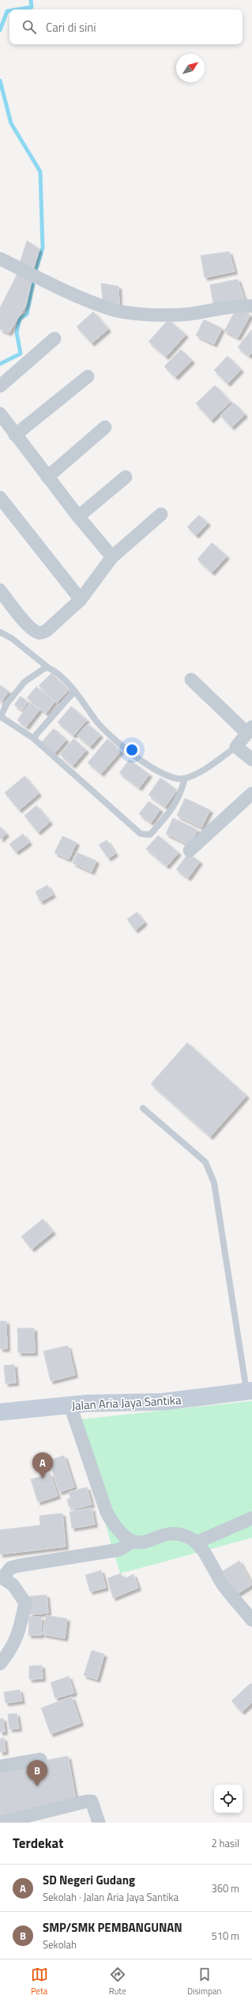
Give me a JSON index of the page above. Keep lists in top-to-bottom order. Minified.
{"streets":{"street":["Jalan Aria Jaya Santika"]},"north":"top right","page":{"search":"Cari di sini","pins":["A","B"],"heading":["Terdekat","2 hasil"],"list":[{"mark":"A","name":"SD Negeri Gudang","note":"Sekolah · Jalan Aria Jaya Santika","value":"360 m"},{"mark":"B","name":"SMP/SMK PEMBANGUNAN","note":"Sekolah","value":"510 m"}],"nav":["Peta","Rute","Disimpan"]}}
